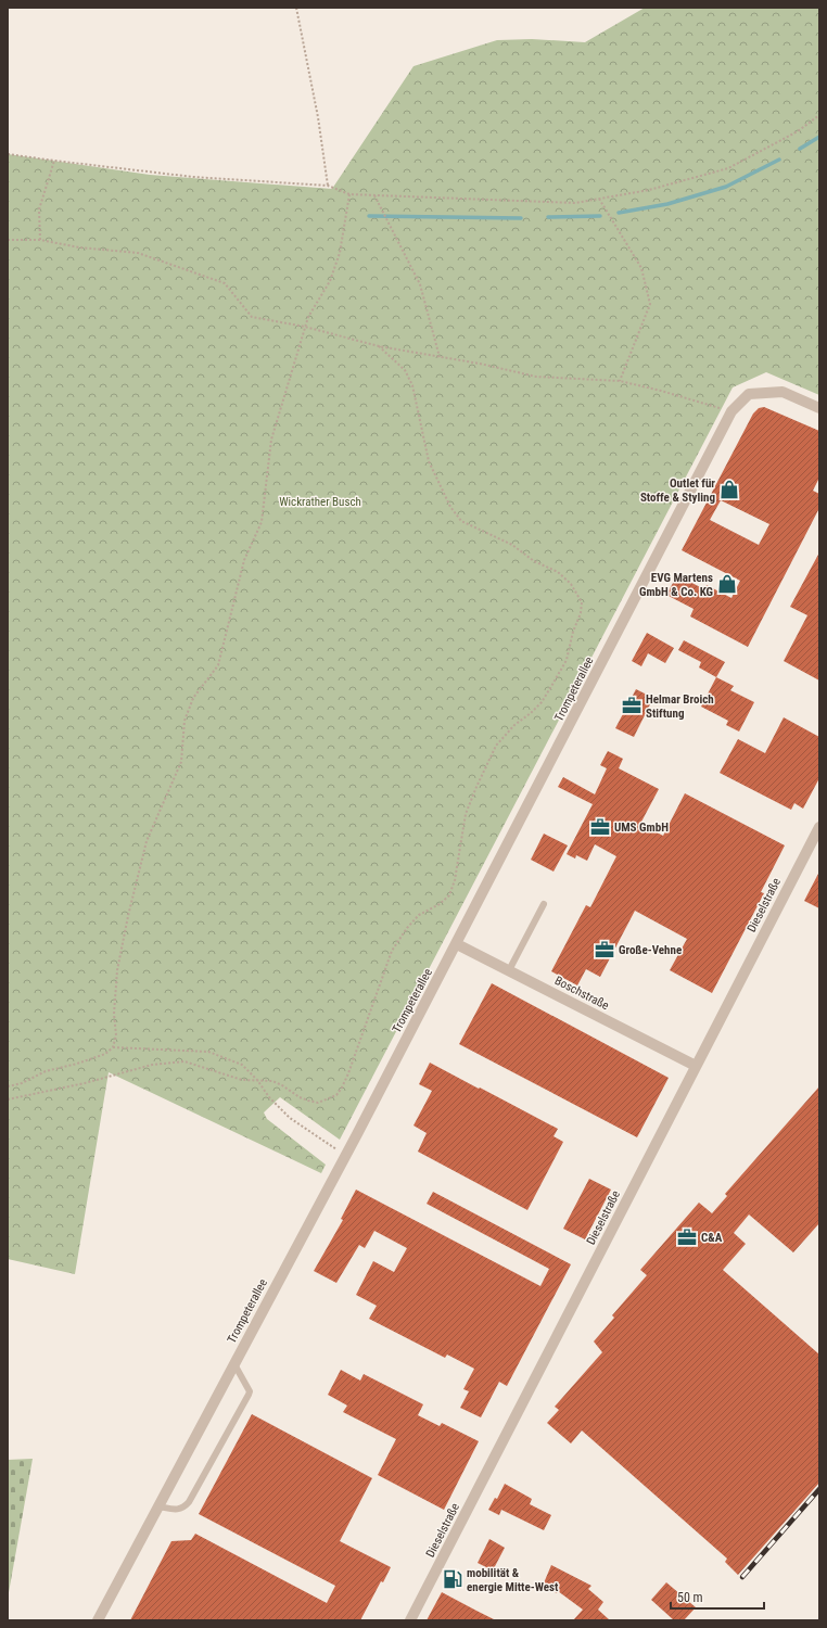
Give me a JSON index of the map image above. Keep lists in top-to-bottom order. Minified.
{"streets":{"street":["Trompeterallee","Dieselstraße","Boschstraße"]},"crossings":[["Trompeterallee","Boschstraße"],["Dieselstraße","Boschstraße"]],"parks":["Wickrather Busch"],"places":{"shop":["Outlet für Stoffe & Styling","EVG Martens GmbH & Co. KG"],"office":["Helmar Broich Stiftung","UMS GmbH","Große-Vehne","C&A"],"fuel station":["mobilität & energie Mitte-West"]},"scale_bar":"50 m"}
